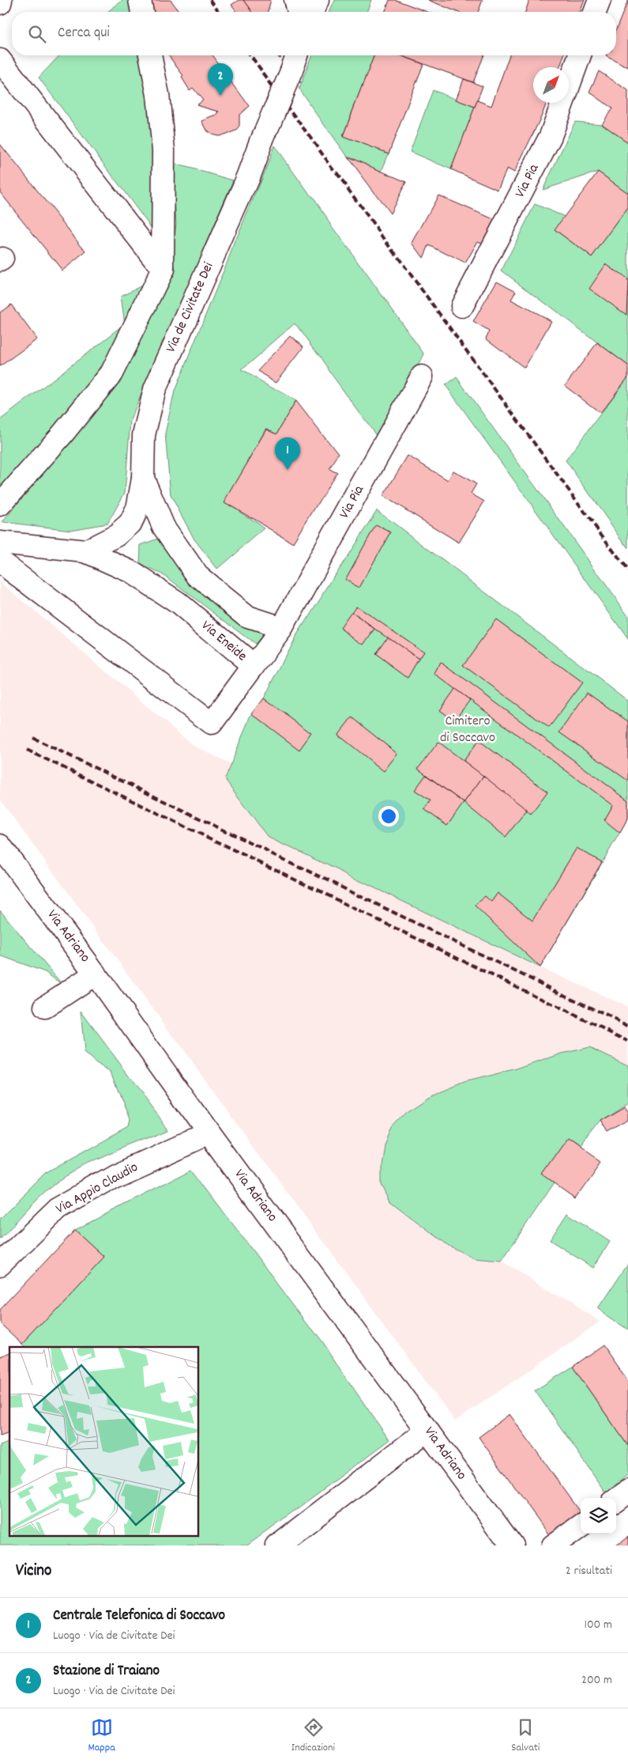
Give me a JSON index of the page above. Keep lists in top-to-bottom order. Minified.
{"streets":{"street":["Via Pia","Via de Civitate Dei","Via Eneide","Via Adriano","Via Appio Claudio"]},"crossings":[["Via Pia","Via Eneide"],["Via de Civitate Dei","Via Eneide"],["Via Adriano","Via Appio Claudio"]],"parks":["Cimitero di Soccavo"],"north":"top right","page":{"search":"Cerca qui","pins":["2","1"],"heading":["Vicino","2 risultati"],"list":[{"mark":"1","name":"Centrale Telefonica di Soccavo","note":"Luogo · Via de Civitate Dei","value":"100 m"},{"mark":"2","name":"Stazione di Traiano","note":"Luogo · Via de Civitate Dei","value":"200 m"}],"nav":["Mappa","Indicazioni","Salvati"]}}
